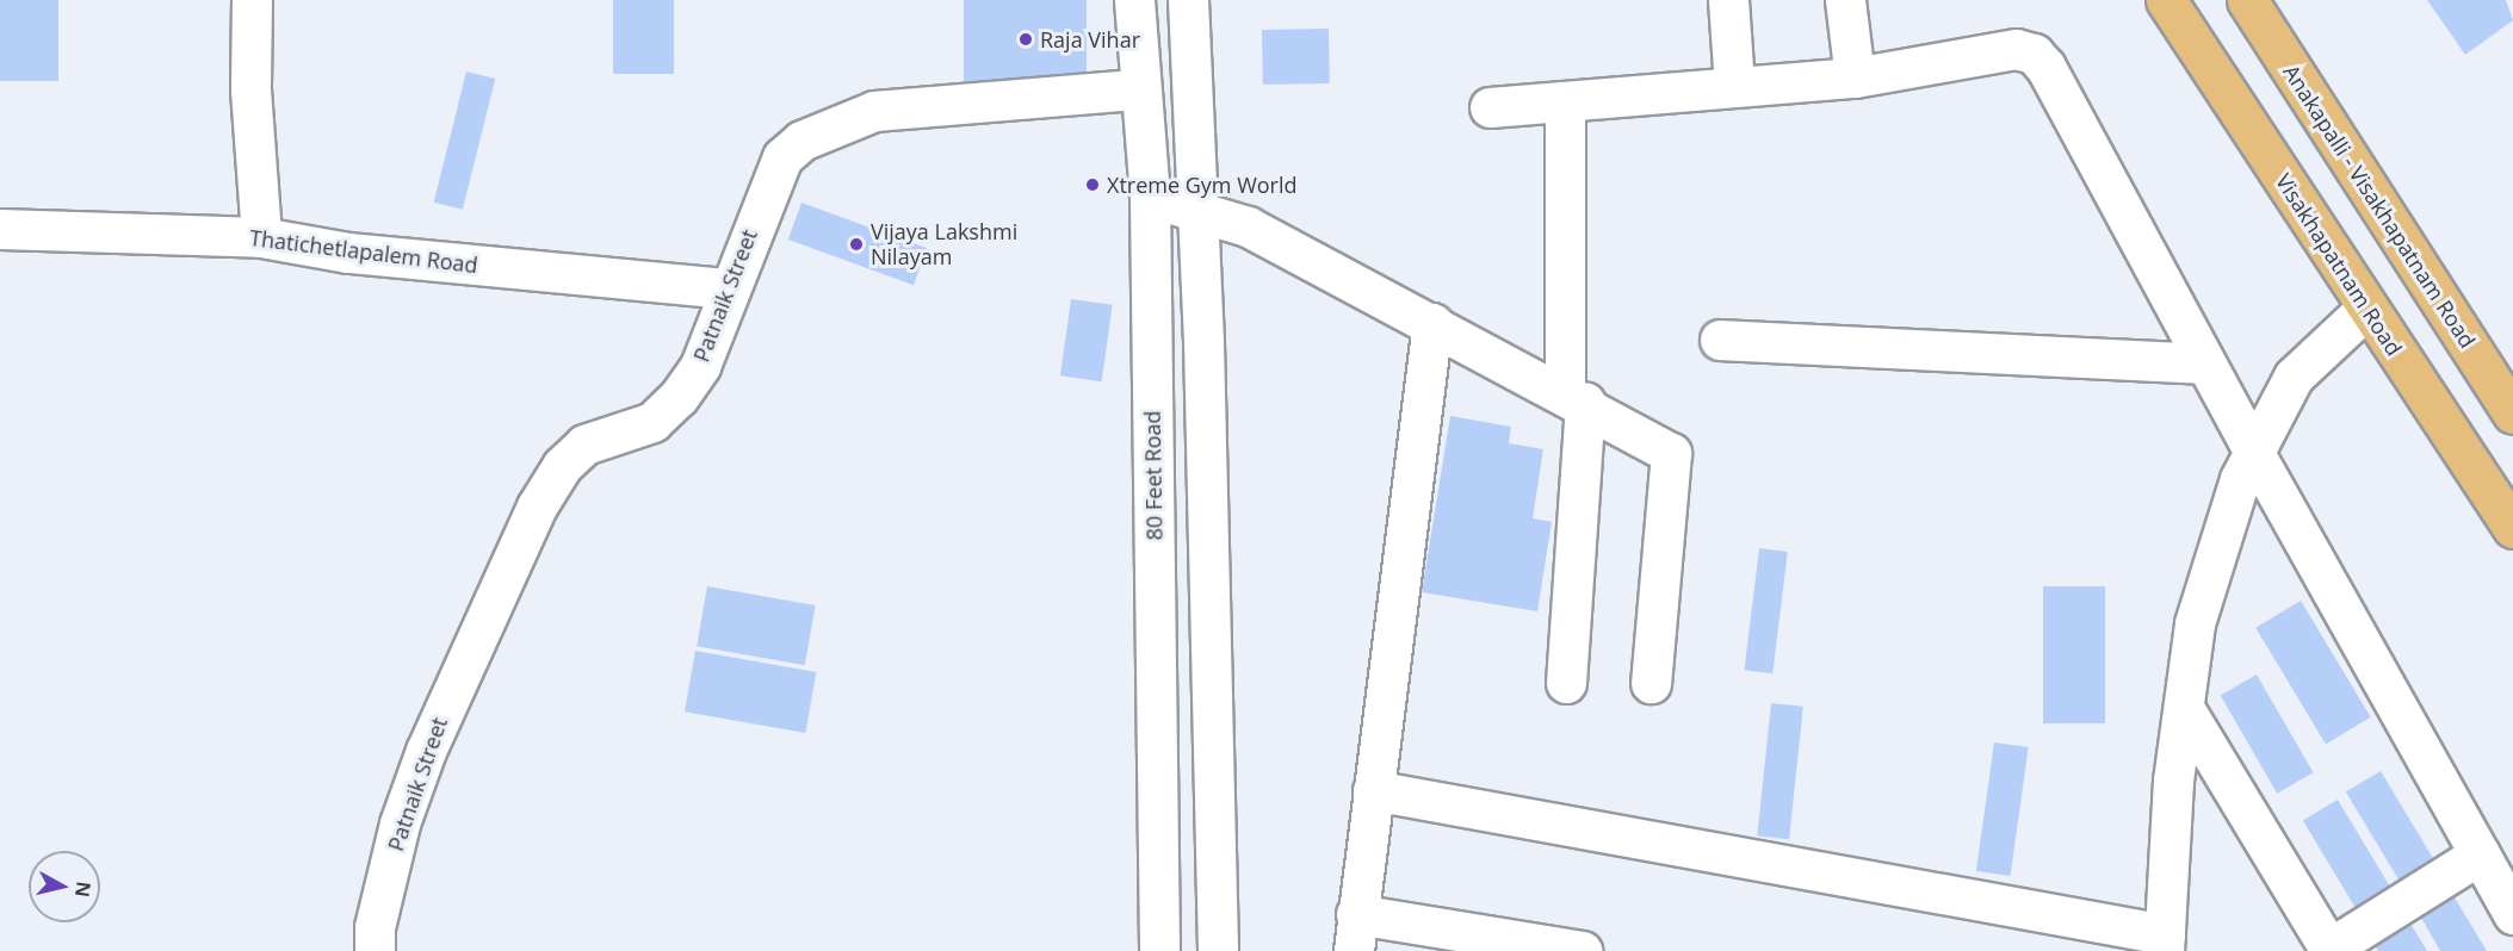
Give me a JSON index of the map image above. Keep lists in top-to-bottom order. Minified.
{"streets":{"main road":["Anakapalli - Visakhapatnam Road","Visakhapatnam Road"],"street":["Thatichetlapalem Road","Patnaik Street","80 Feet Road"]},"crossings":[["Thatichetlapalem Road","Patnaik Street"],["Patnaik Street","80 Feet Road"]],"places":["Raja Vihar","Xtreme Gym World","Vijaya Lakshmi Nilayam"],"north":"right"}
